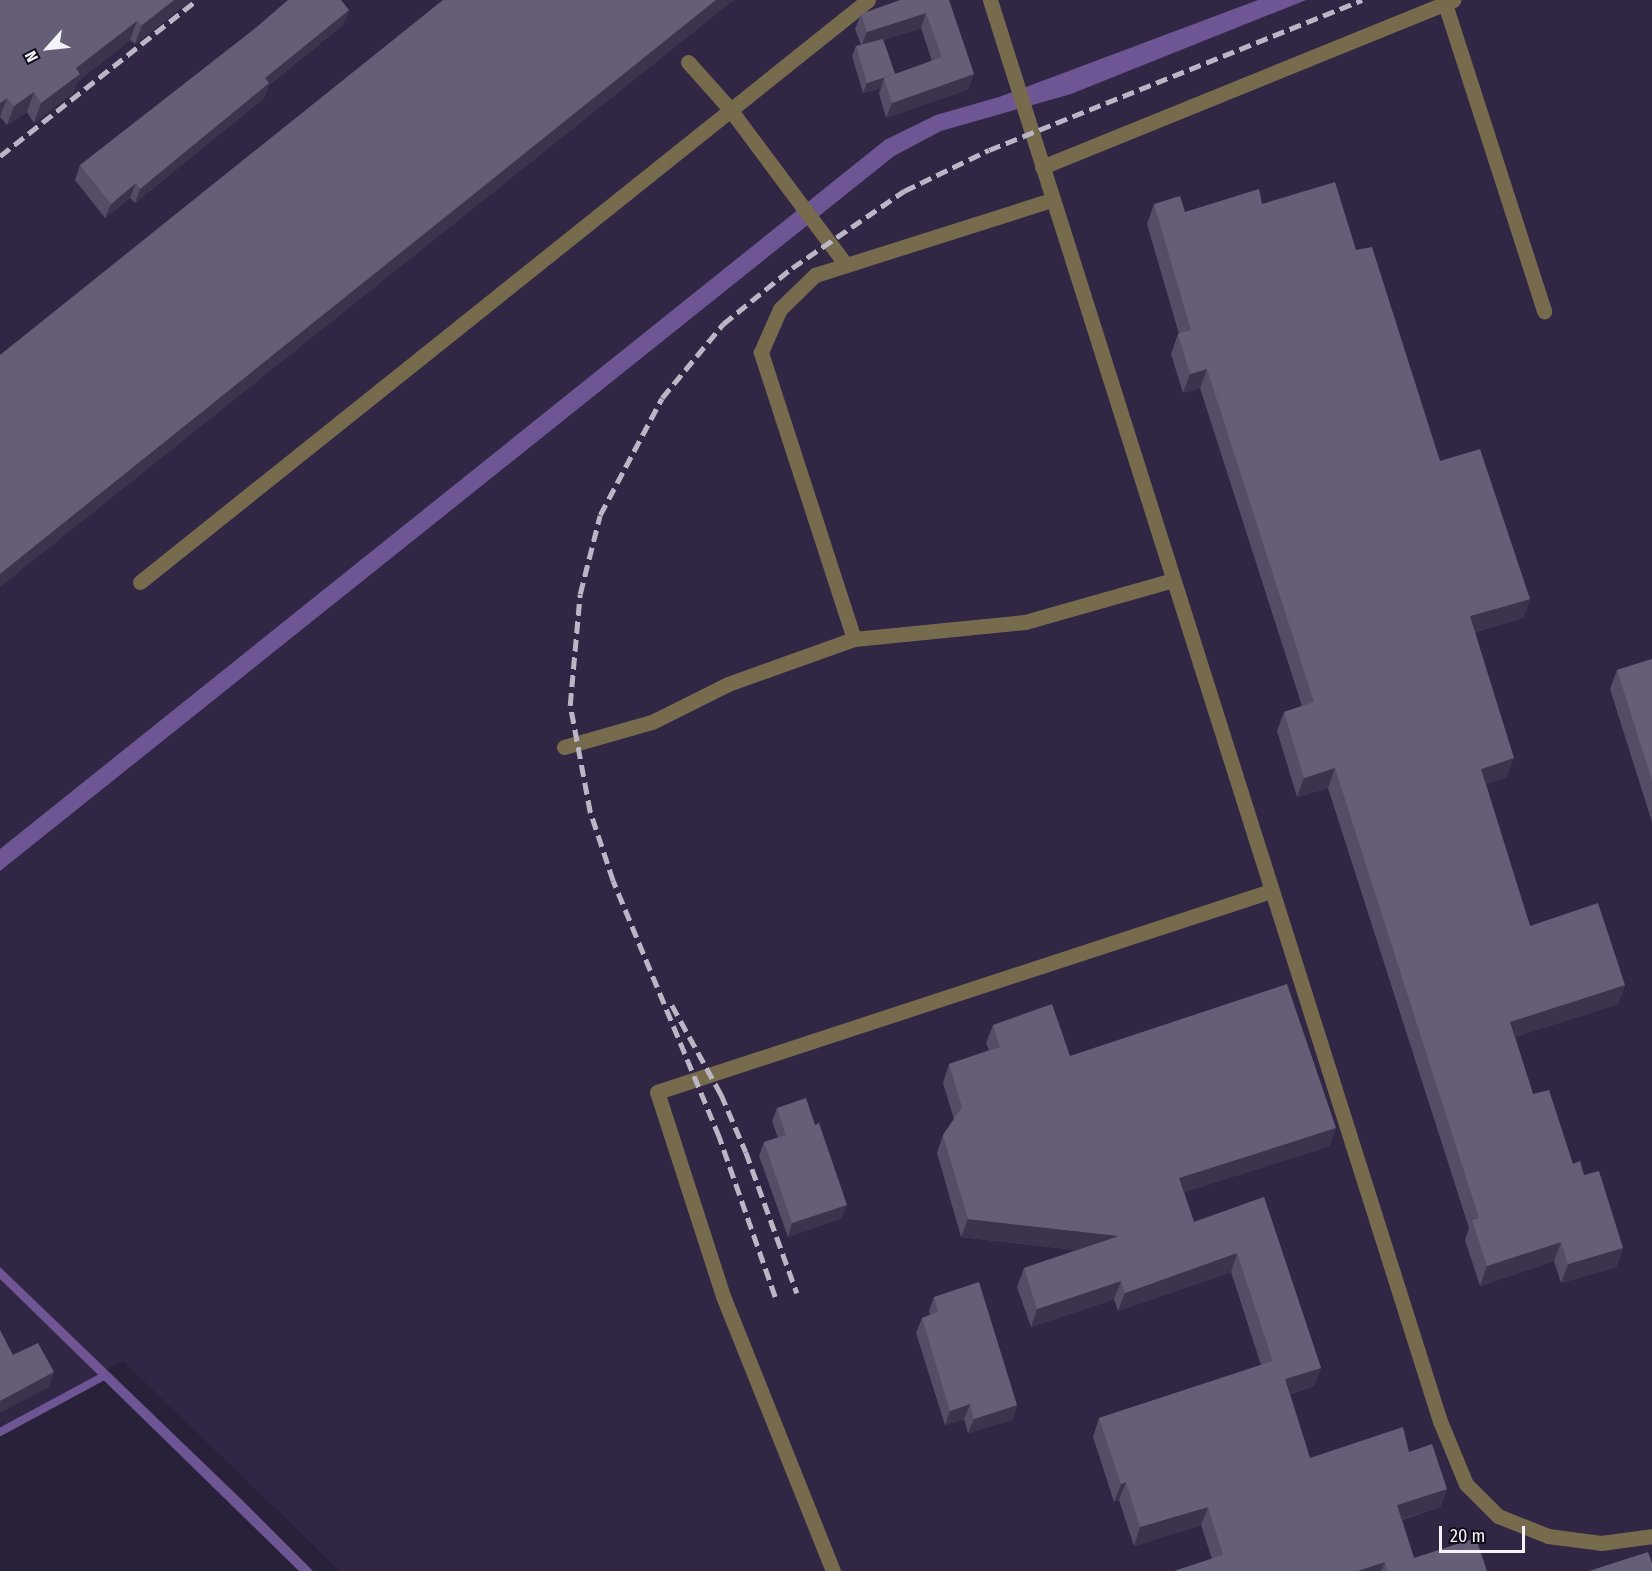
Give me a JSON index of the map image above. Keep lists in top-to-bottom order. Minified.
{"scale_bar":"20 m","north":"bottom left"}
